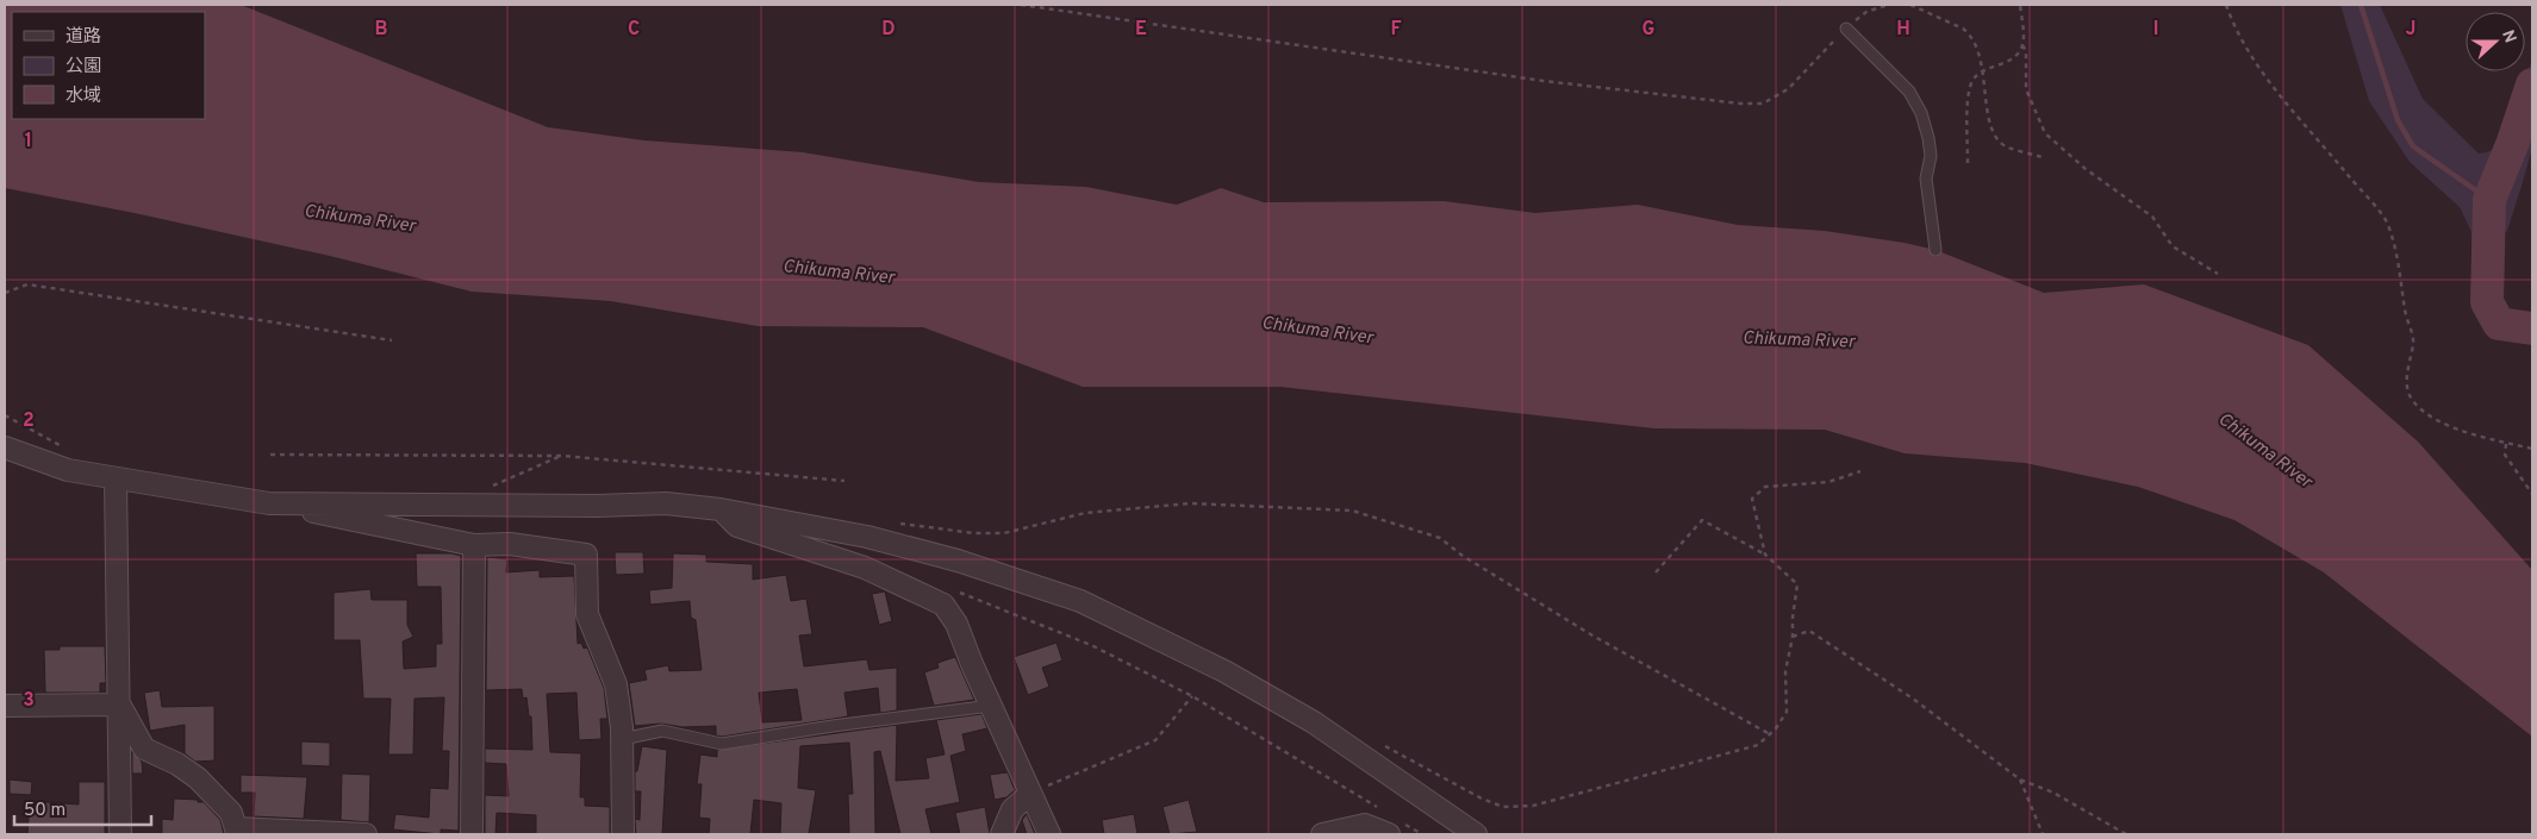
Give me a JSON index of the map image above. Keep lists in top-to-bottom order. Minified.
{"water":["Chikuma River"],"legend":["道路","公園","水域"],"scale_bar":"50 m","north":"right","grid":{"columns":["B","C","D","E","F","G","H","I","J"],"rows":["1","2","3"]}}
